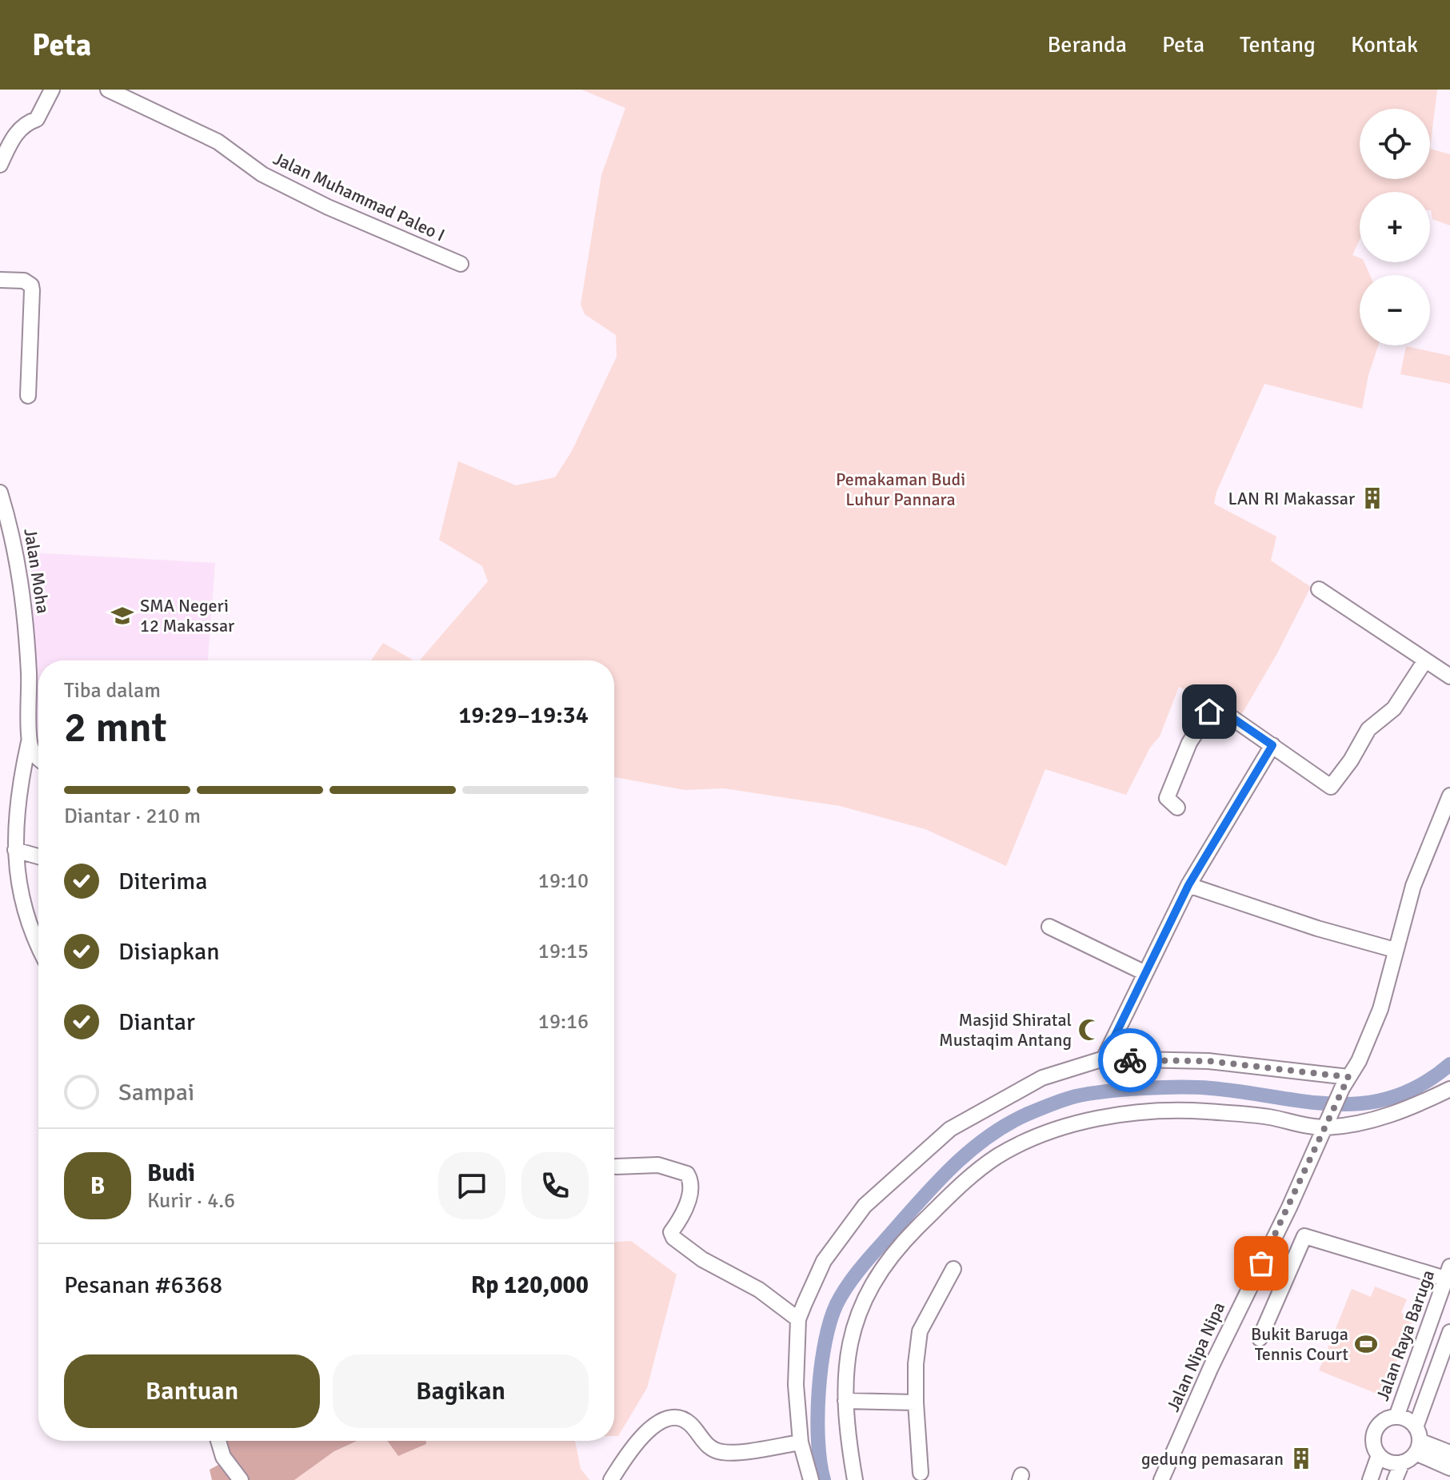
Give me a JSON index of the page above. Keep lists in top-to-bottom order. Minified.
{"streets":{"street":["Jalan Muhammad Paleo I","Jalan Moha","Jalan Raya Baruga","Jalan Nipa Nipa"]},"parks":["Pemakaman Budi Luhur Pannara"],"places":{"building":["LAN RI Makassar","gedung pemasaran"],"school or university":["SMA Negeri 12 Makassar"],"mosque":["Masjid Shiratal Mustaqim Antang"],"sports":["Bukit Baruga Tennis Court"]},"page":{"header":"Peta","nav":["Beranda","Peta","Tentang","Kontak"],"map_buttons":["+","−"],"heading":["2 mnt","Tiba dalam","19:29–19:34"],"panel":["Budi","Kurir · 4.6","Pesanan #6368","Rp 120,000"],"bar":"Diantar · 210 m","list":[["Diterima","19:10"],["Disiapkan","19:15"],["Diantar","19:16"],"Sampai"],"round":"B","buttons":["Bantuan","Bagikan"]}}
